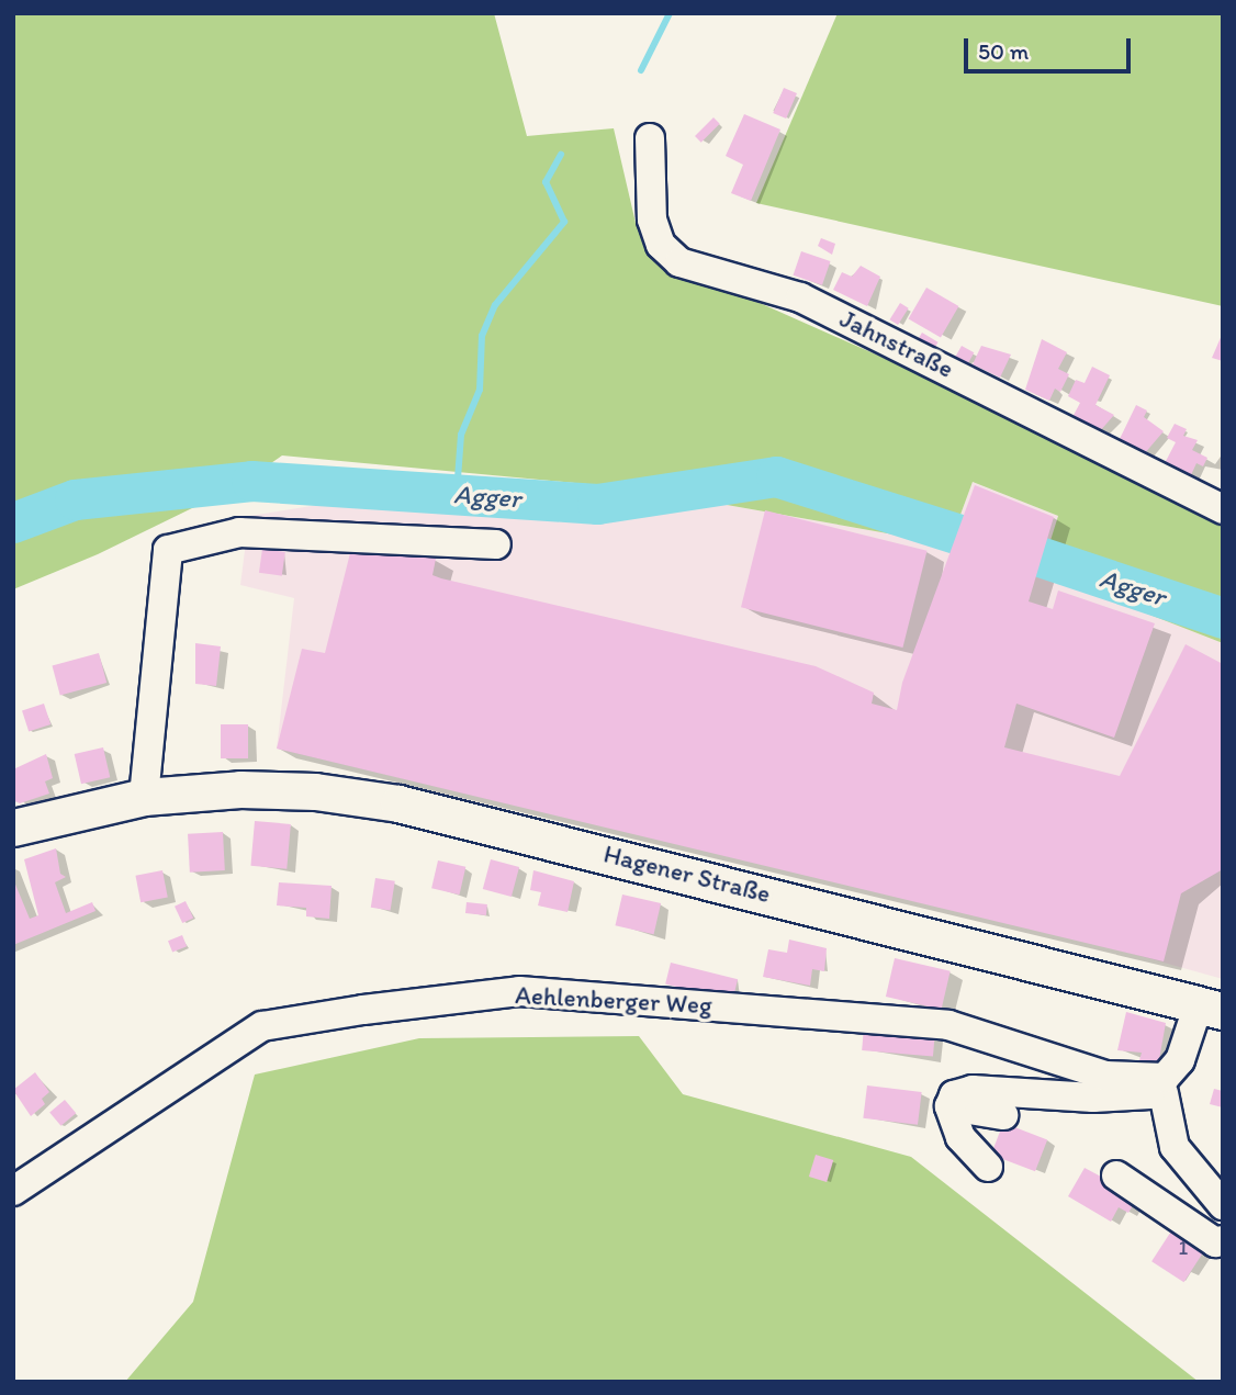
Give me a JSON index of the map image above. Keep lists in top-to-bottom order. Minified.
{"streets":{"main road":["Hagener Straße"],"street":["Jahnstraße","Aehlenberger Weg"]},"water":["Agger"],"house_numbers":["1"],"scale_bar":"50 m"}
